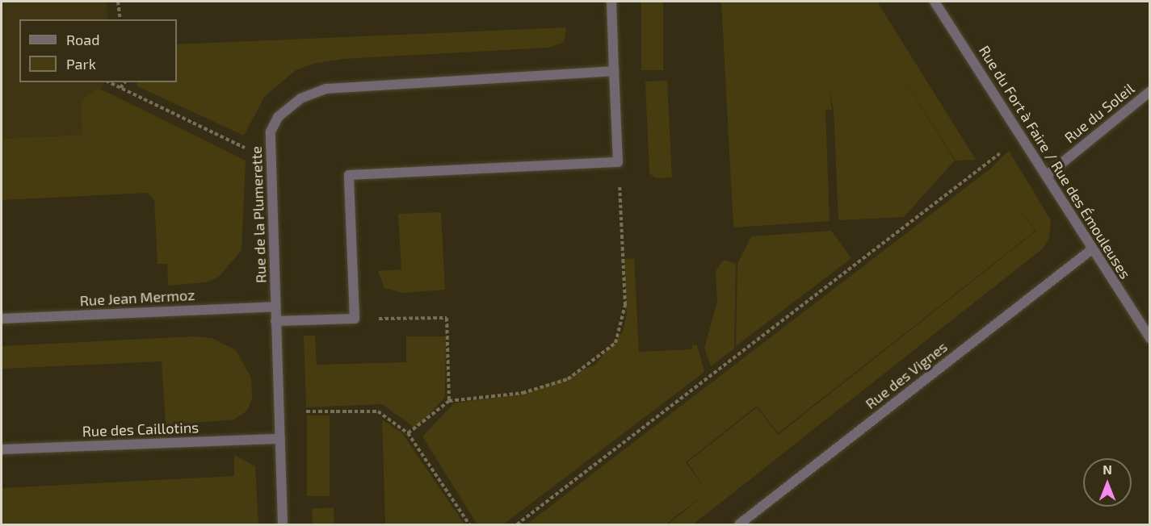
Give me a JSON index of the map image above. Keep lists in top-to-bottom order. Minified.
{"streets":{"street":["Rue du Soleil","Rue du Fort à Faire / Rue des Émouleuses","Rue de la Plumerette","Rue Jean Mermoz","Rue des Vignes","Rue des Caillotins"]},"crossings":[["Rue du Soleil","Rue du Fort à Faire / Rue des Émouleuses"],["Rue du Fort à Faire / Rue des Émouleuses","Rue des Vignes"],["Rue de la Plumerette","Rue Jean Mermoz"],["Rue de la Plumerette","Rue des Caillotins"]],"legend":["Road","Park"],"north":"top"}
